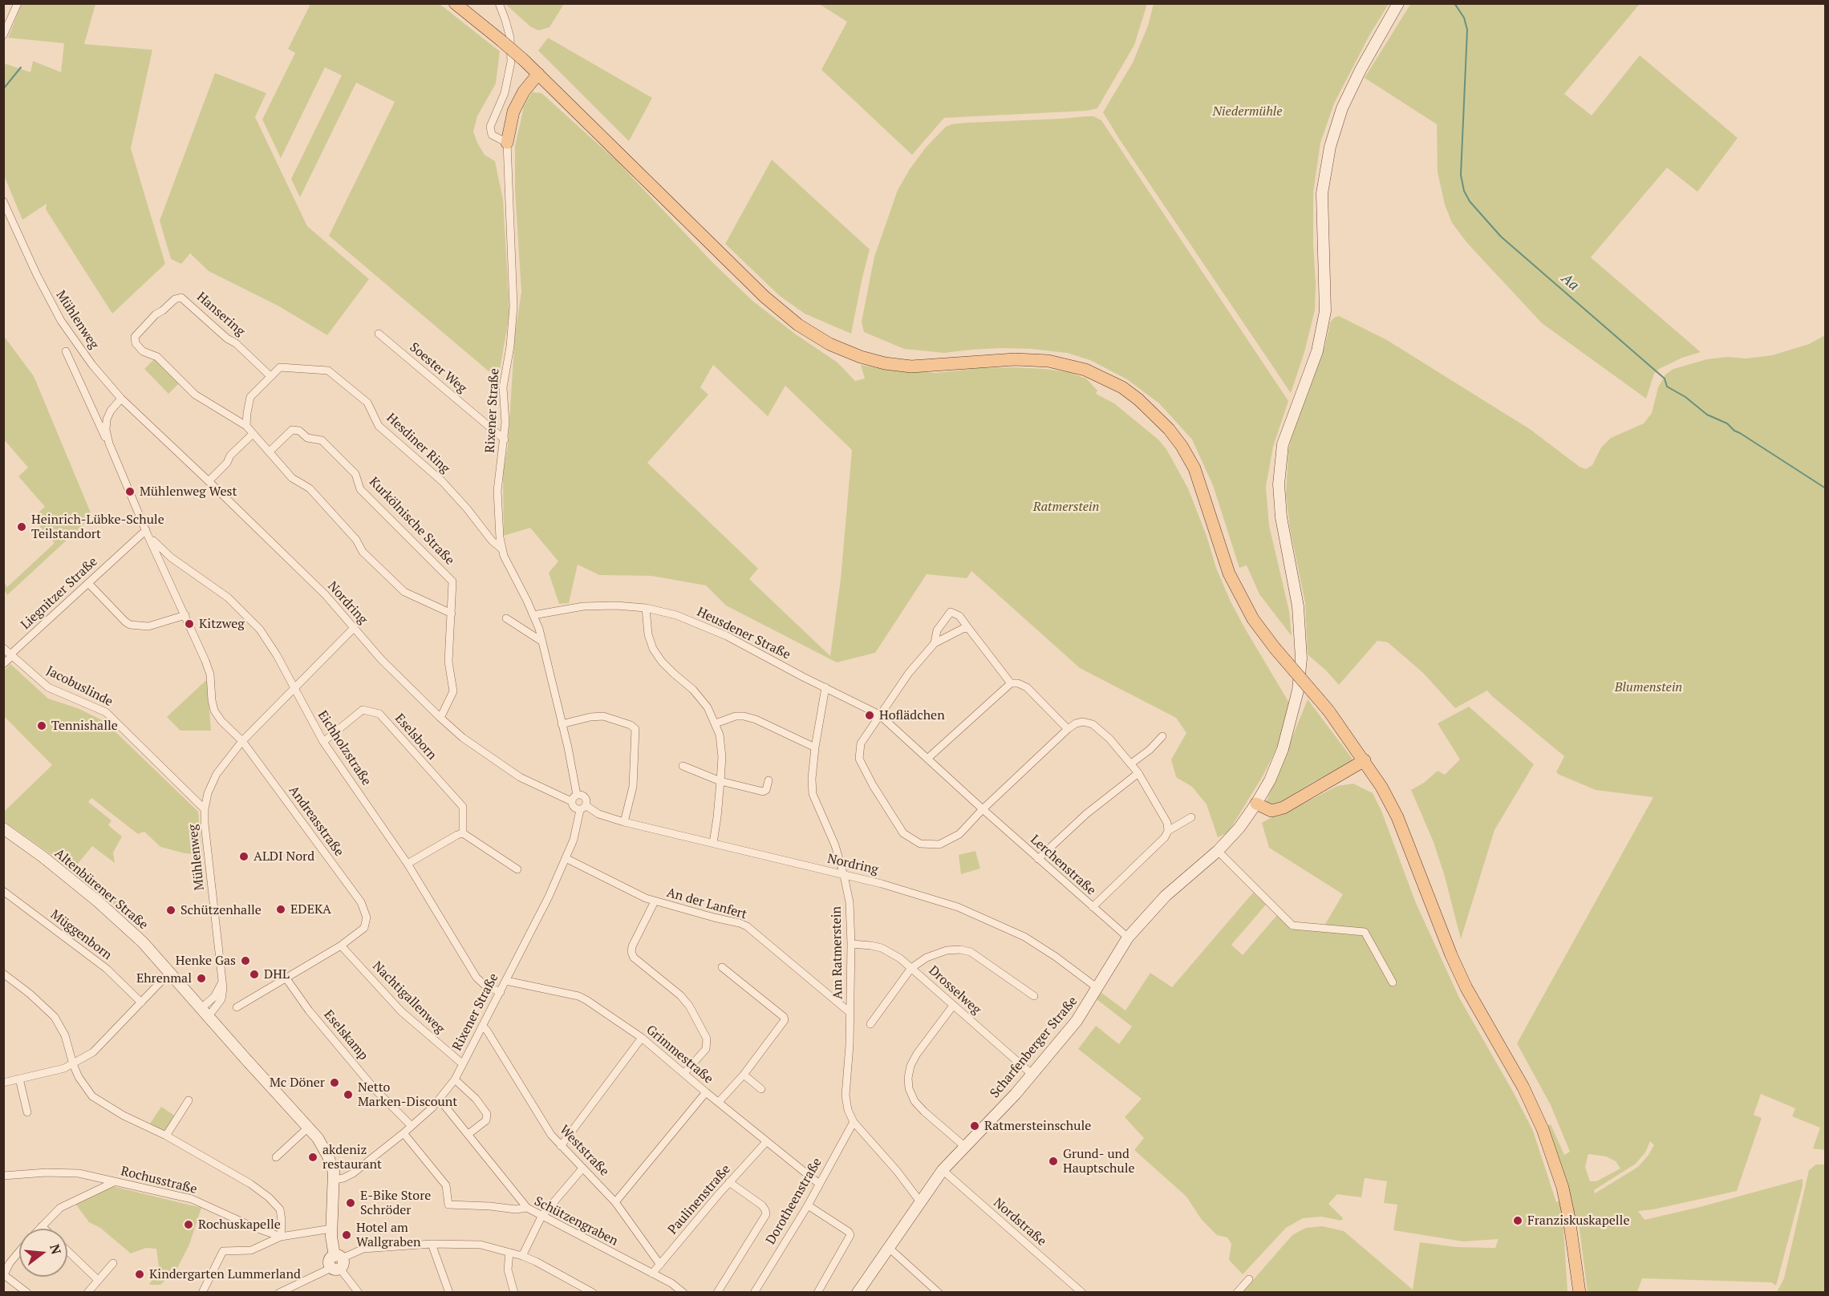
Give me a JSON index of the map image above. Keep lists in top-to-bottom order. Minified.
{"streets":{"street":["Hansering","Mühlenweg","Soester Weg","Rixener Straße","Hesdiner Ring","Kurkölnische Straße","Liegnitzer Straße","Nordring","Heusdener Straße","Jacobuslinde","Eselsborn","Eichholzstraße","Andreasstraße","Lerchenstraße","Altenbürener Straße","An der Lanfert","Müggenborn","Am Ratmerstein","Drosselweg","Nachtigallenweg","Eselskamp","Scharfenberger Straße","Grimmestraße","Weststraße","Rochusstraße","Paulinenstraße","Dorotheenstraße","Schützengraben","Nordstraße"]},"crossings":[["Hansering","Hesdiner Ring"],["Mühlenweg","Liegnitzer Straße"],["Mühlenweg","Nordring"],["Mühlenweg","Jacobuslinde"],["Mühlenweg","Eichholzstraße"],["Mühlenweg","Andreasstraße"],["Mühlenweg","Altenbürener Straße"],["Soester Weg","Rixener Straße"],["Rixener Straße","Hesdiner Ring"],["Rixener Straße","Nordring"],["Rixener Straße","Heusdener Straße"],["Rixener Straße","Eichholzstraße"],["Rixener Straße","Altenbürener Straße"],["Rixener Straße","An der Lanfert"],["Rixener Straße","Nachtigallenweg"],["Rixener Straße","Eselskamp"],["Rixener Straße","Grimmestraße"],["Rixener Straße","Weststraße"],["Rixener Straße","Schützengraben"],["Liegnitzer Straße","Jacobuslinde"],["Liegnitzer Straße","Eichholzstraße"],["Nordring","Am Ratmerstein"],["Nordring","Scharfenberger Straße"],["Heusdener Straße","Lerchenstraße"],["Heusdener Straße","Am Ratmerstein"],["Eselsborn","Eichholzstraße"],["Andreasstraße","Nachtigallenweg"],["Lerchenstraße","Am Ratmerstein"],["Lerchenstraße","Scharfenberger Straße"],["Altenbürener Straße","Rochusstraße"],["An der Lanfert","Am Ratmerstein"],["Am Ratmerstein","Drosselweg"],["Am Ratmerstein","Scharfenberger Straße"],["Am Ratmerstein","Dorotheenstraße"],["Drosselweg","Scharfenberger Straße"],["Scharfenberger Straße","Nordstraße"],["Grimmestraße","Paulinenstraße"],["Grimmestraße","Dorotheenstraße"],["Weststraße","Paulinenstraße"],["Paulinenstraße","Schützengraben"]],"water":["Aa"],"parks":["Niedermühle","Ratmerstein","Blumenstein"],"places":["Mühlenweg West","Heinrich-Lübke-Schule Teilstandort","Kitzweg","Hoflädchen","Tennishalle","ALDI Nord","EDEKA","Schützenhalle","Henke Gas","DHL","Ehrenmal","Mc Döner","Netto Marken-Discount","Ratmersteinschule","akdeniz restaurant","Grund- und Hauptschule","E-Bike Store Schröder","Franziskuskapelle","Rochuskapelle","Hotel am Wallgraben","Kindergarten Lummerland"],"north":"right"}
